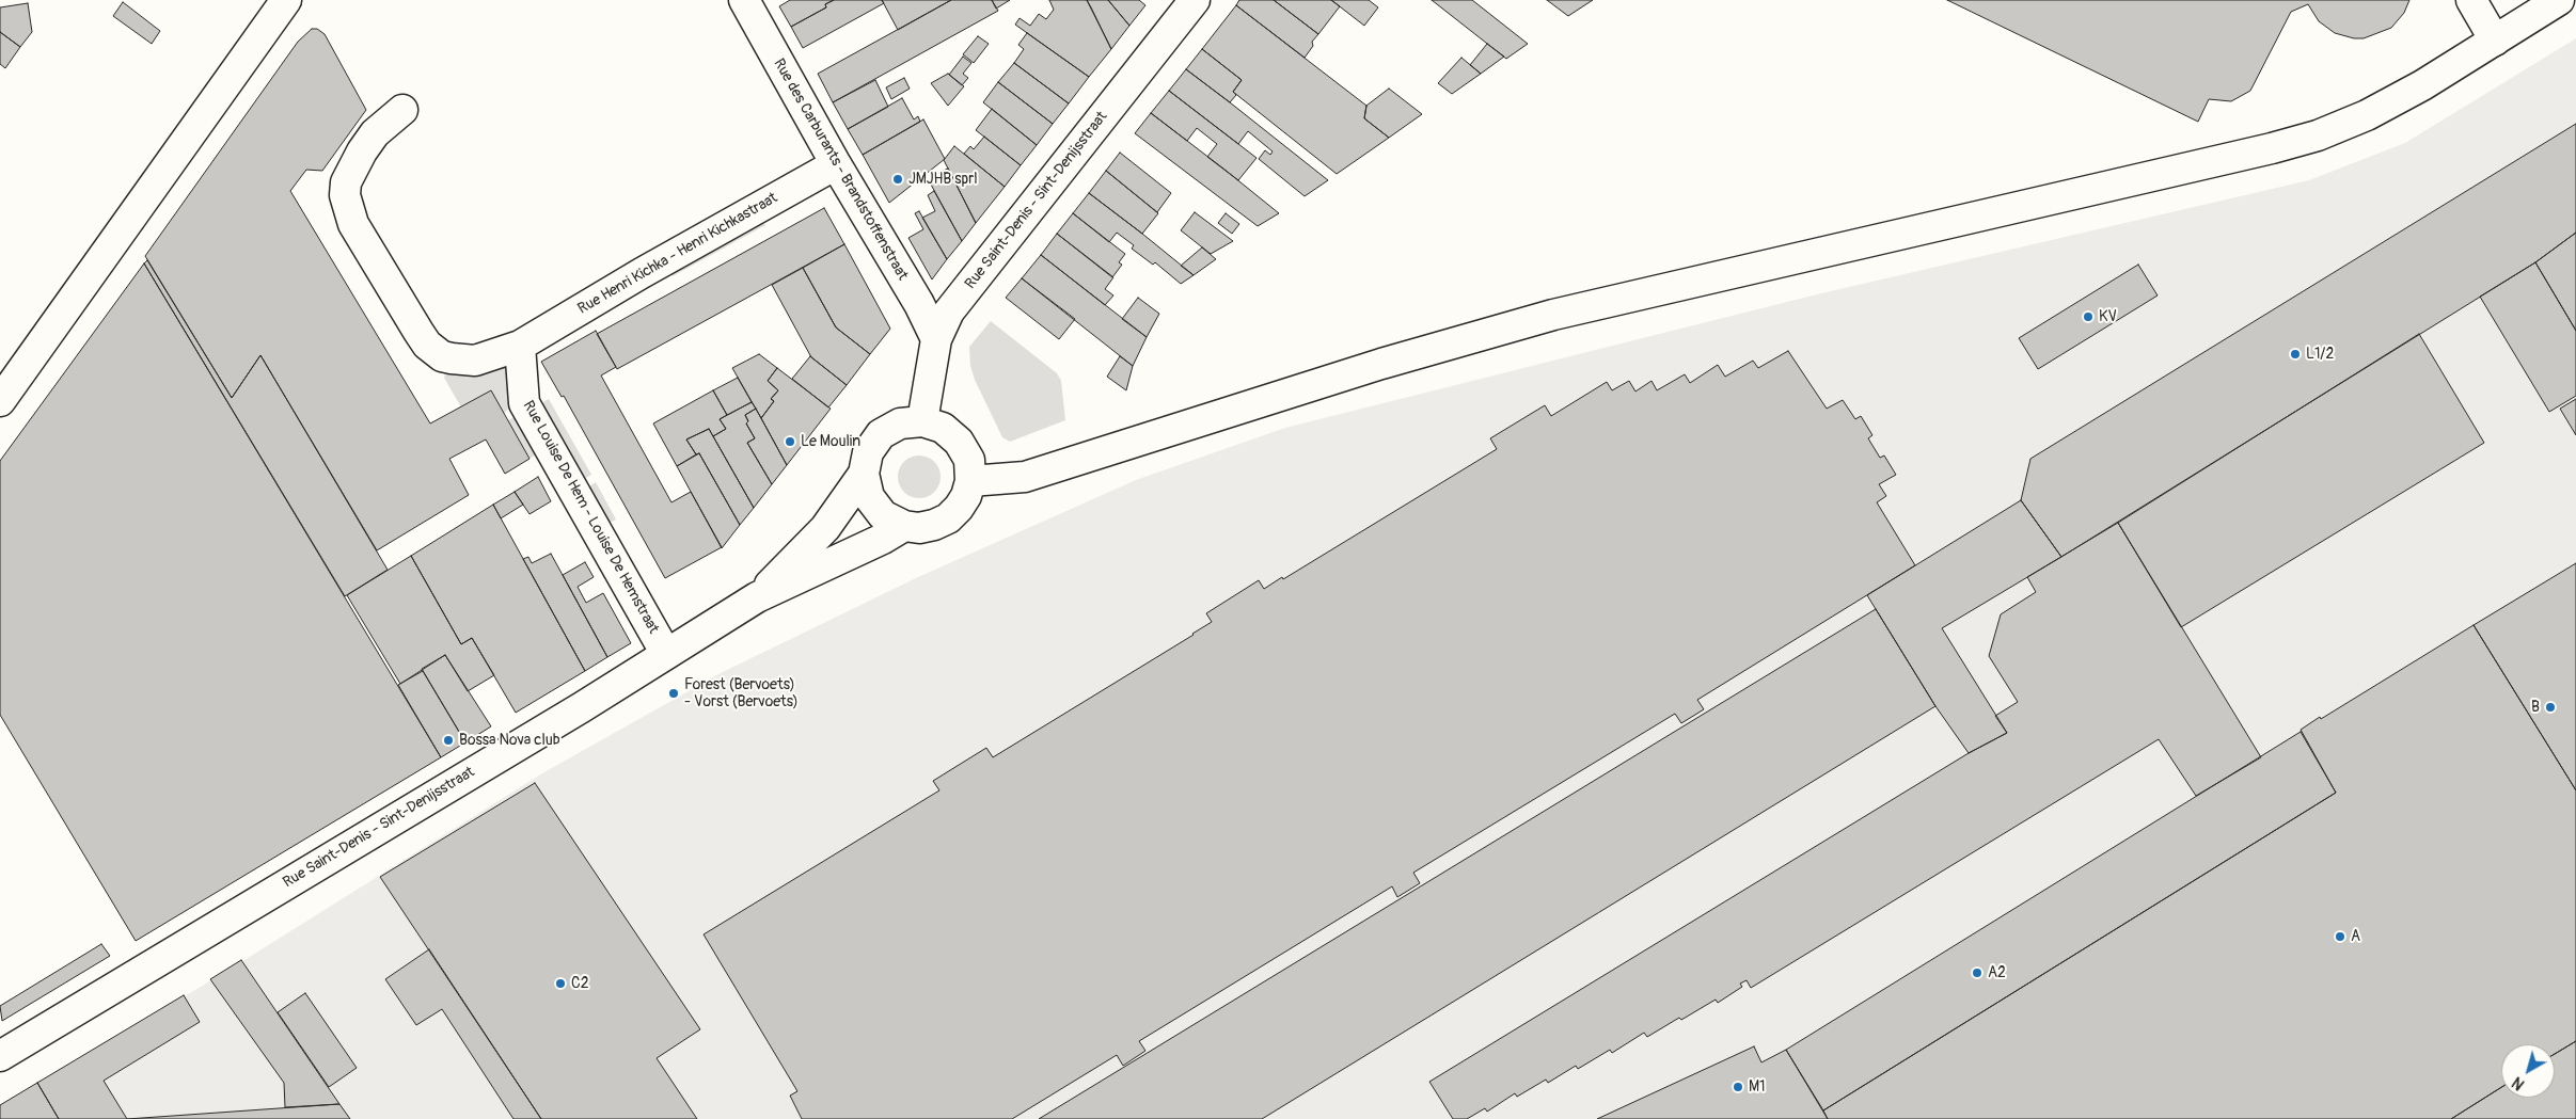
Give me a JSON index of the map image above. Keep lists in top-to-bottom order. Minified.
{"streets":{"main road":["Rue des Carburants - Brandstoffenstraat","Rue Saint-Denis - Sint-Denijsstraat","Rue Henri Kichka - Henri Kichkastraat","Rue Louise De Hem - Louise De Hemstraat"]},"crossings":[["Rue des Carburants - Brandstoffenstraat","Rue Saint-Denis - Sint-Denijsstraat"],["Rue des Carburants - Brandstoffenstraat","Rue Henri Kichka - Henri Kichkastraat"],["Rue Saint-Denis - Sint-Denijsstraat","Rue Louise De Hem - Louise De Hemstraat"],["Rue Henri Kichka - Henri Kichkastraat","Rue Louise De Hem - Louise De Hemstraat"]],"places":["JMJHB sprl","KV","L1/2","Le Moulin","Forest (Bervoets) - Vorst (Bervoets)","B","Bossa Nova club","A","A2","C2","M1"],"north":"bottom left"}
